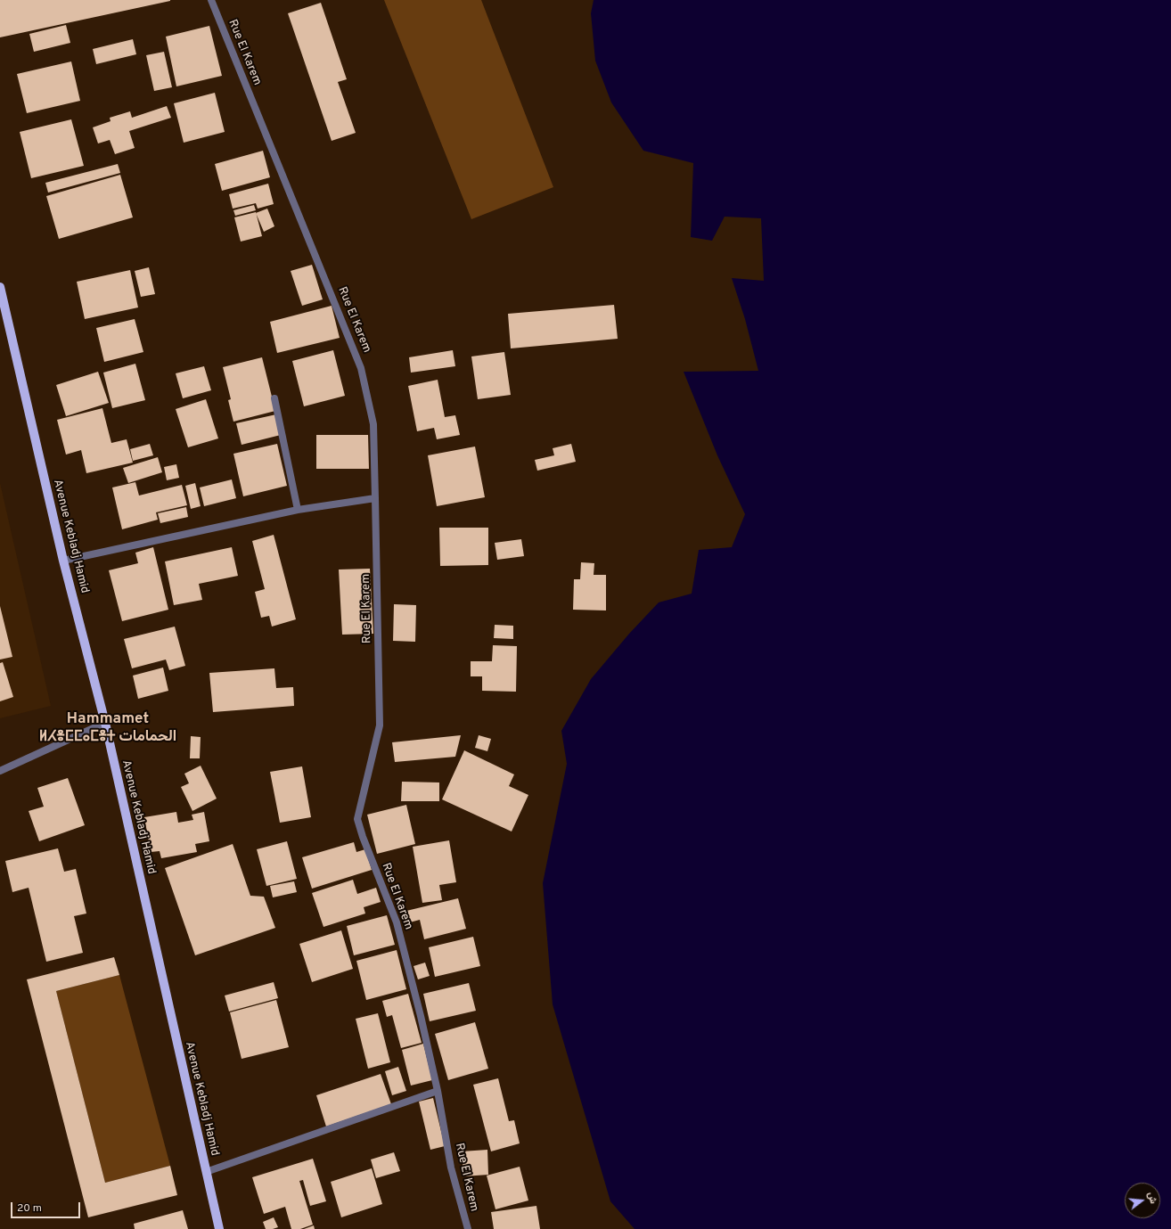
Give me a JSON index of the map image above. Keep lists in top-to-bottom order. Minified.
{"streets":{"main road":["Avenue Kebladj Hamid"],"street":["Rue El Karem"]},"districts":["Hammamet ⵍⵃⴻⵎⵎⴰⵎⴻⵜ الحمامات"],"scale_bar":"20 m","north":"right"}
